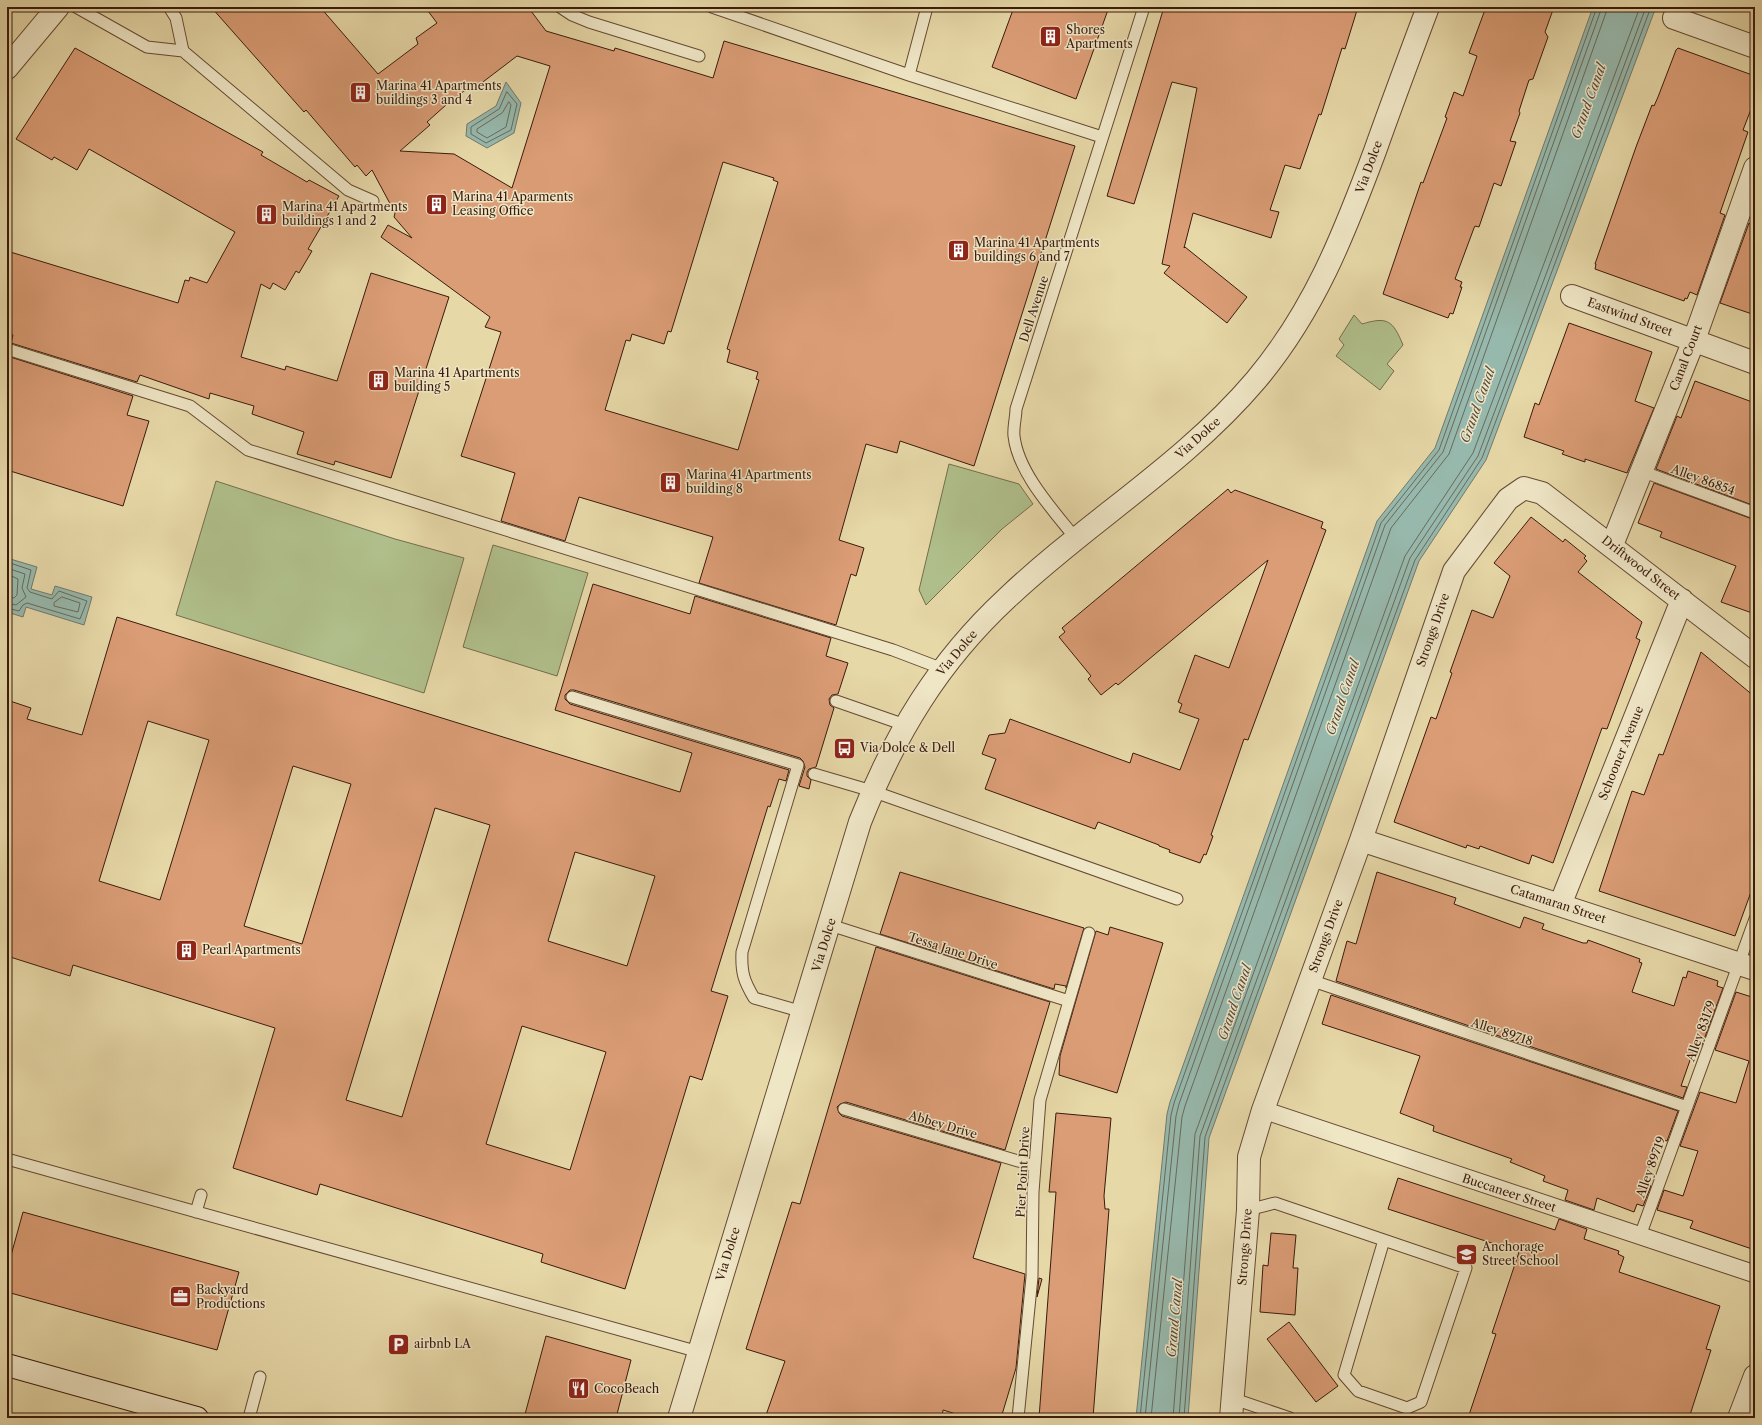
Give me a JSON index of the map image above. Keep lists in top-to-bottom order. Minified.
{"streets":{"street":["Via Dolce","Eastwind Street","Canal Court","Driftwood Street","Strongs Drive","Schooner Avenue","Catamaran Street","Buccaneer Street"],"lane":["Dell Avenue","Alley 86854","Tessa Jane Drive","Alley 83179","Alley 89718","Abbey Drive","Alley 89719","Pier Point Drive"]},"crossings":[["Via Dolce","Dell Avenue"],["Via Dolce","Tessa Jane Drive"],["Eastwind Street","Canal Court"],["Canal Court","Alley 86854"],["Canal Court","Driftwood Street"],["Driftwood Street","Strongs Drive"],["Driftwood Street","Schooner Avenue"],["Strongs Drive","Catamaran Street"],["Strongs Drive","Alley 89718"],["Strongs Drive","Buccaneer Street"],["Schooner Avenue","Catamaran Street"],["Catamaran Street","Alley 83179"],["Tessa Jane Drive","Pier Point Drive"],["Alley 83179","Alley 89718"],["Alley 83179","Alley 89719"],["Alley 89718","Alley 89719"],["Abbey Drive","Pier Point Drive"],["Alley 89719","Buccaneer Street"]],"water":["Grand Canal"],"places":{"building":["Shores Apartments","Marina 41 Apartments buildings 3 and 4","Marina 41 Aparments Leasing Office","Marina 41 Apartments buildings 1 and 2","Marina 41 Apartments buildings 6 and 7","Marina 41 Apartments building 5","Marina 41 Apartments building 8","Pearl Apartments"],"bus stop":["Via Dolce & Dell"],"school or university":["Anchorage Street School"],"office":["Backyard Productions"],"parking":["airbnb LA"],"restaurant":["CocoBeach"]}}
